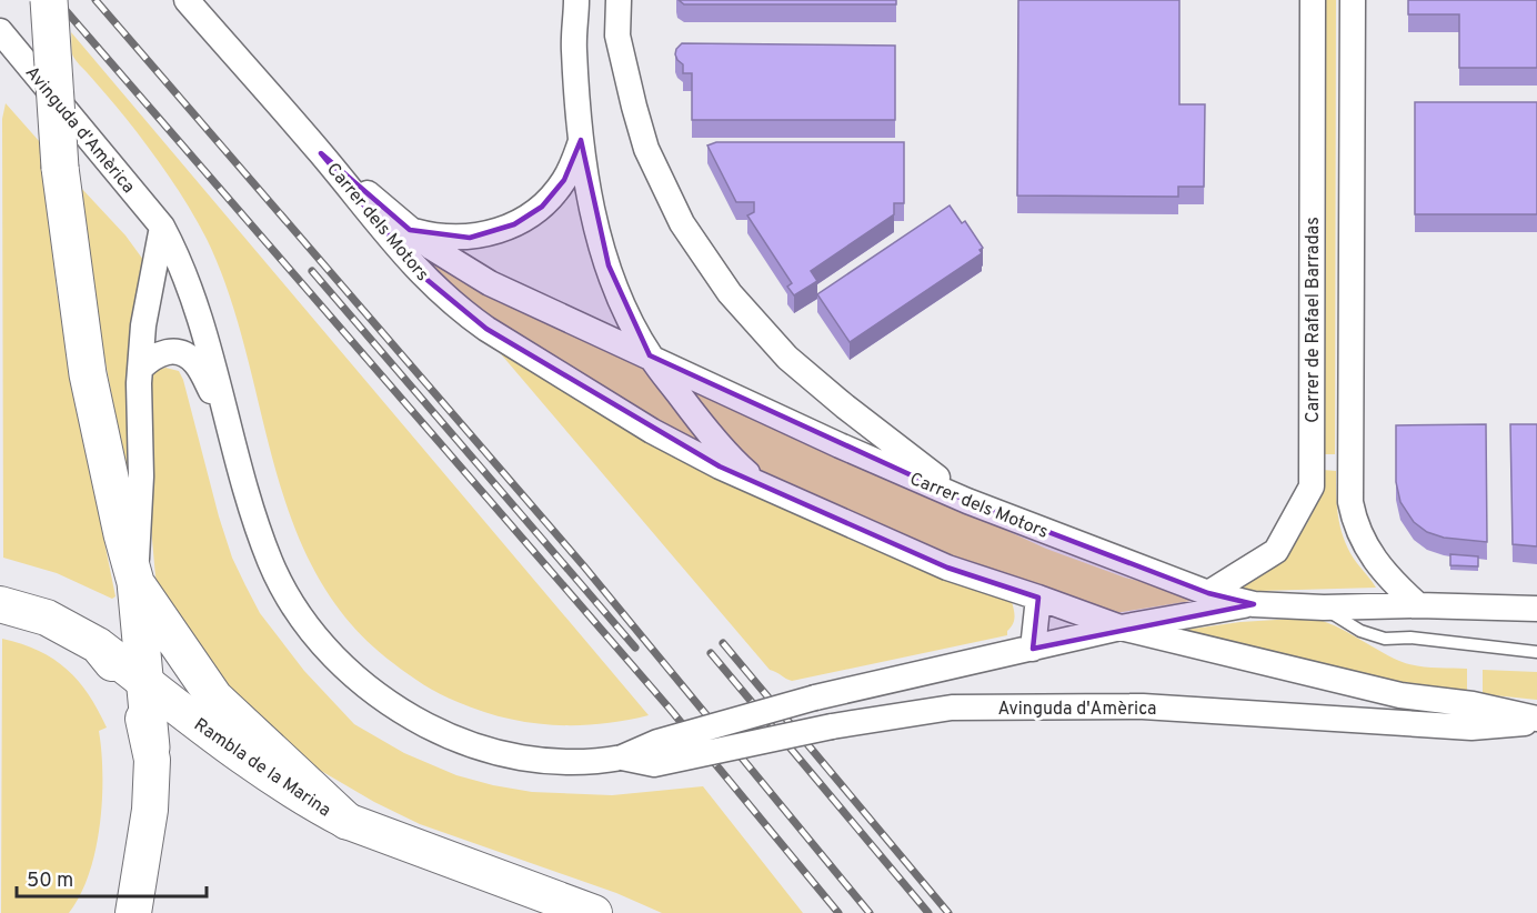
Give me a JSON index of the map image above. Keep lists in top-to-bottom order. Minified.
{"streets":{"street":["Avinguda d'Amèrica","Carrer dels Motors","Carrer de Rafael Barradas","Rambla de la Marina"]},"crossings":[["Avinguda d'Amèrica","Carrer dels Motors"],["Carrer dels Motors","Carrer de Rafael Barradas"]],"scale_bar":"50 m"}
